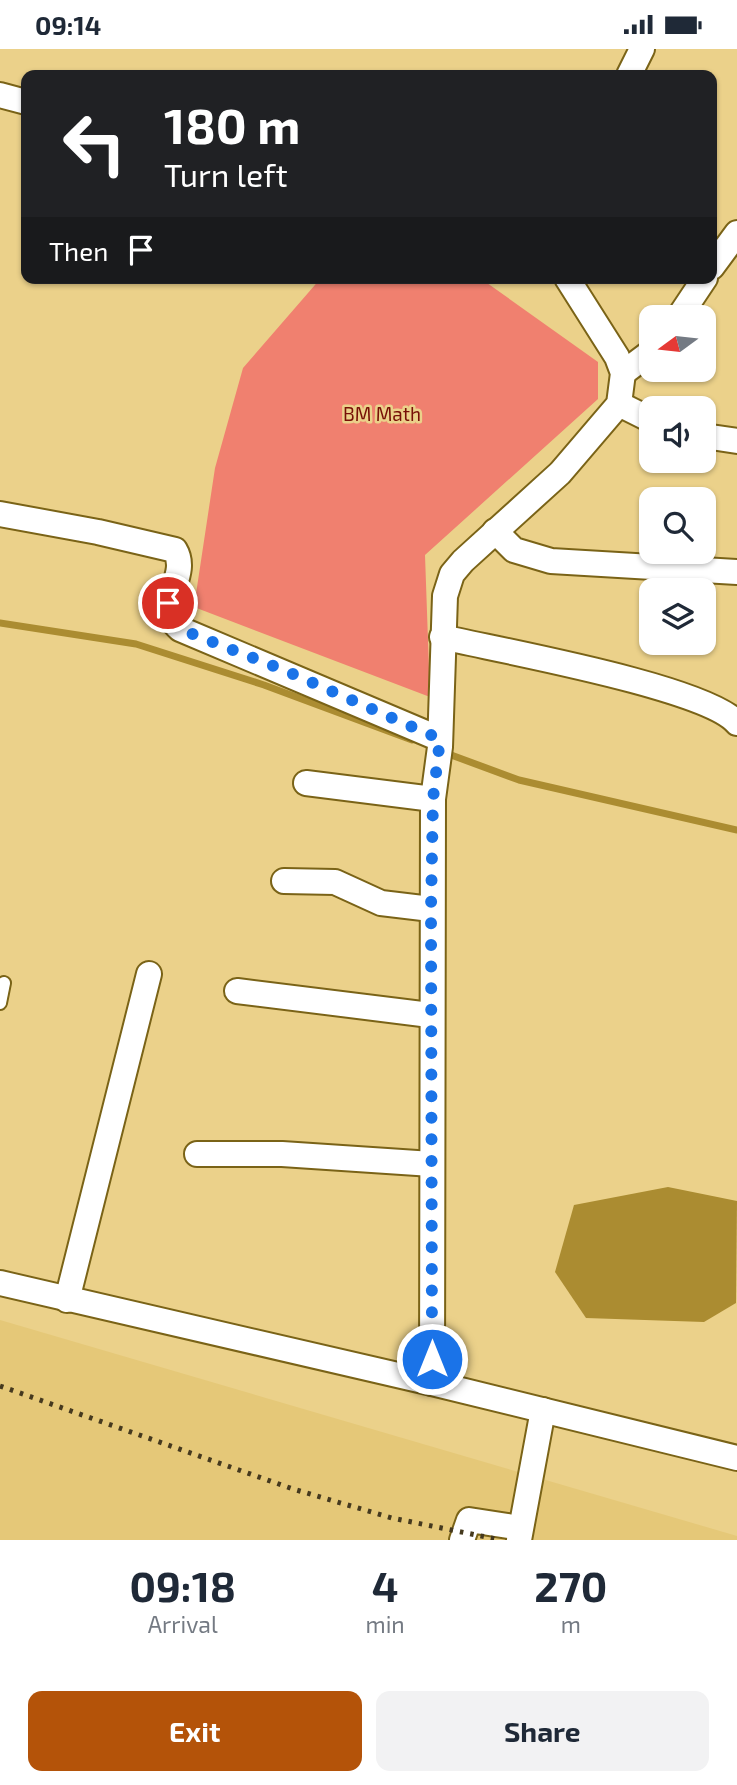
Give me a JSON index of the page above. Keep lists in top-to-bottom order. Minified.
{"parks":["BM Math"],"north":"left","page":{"status":"09:14","turn":["180 m","Turn left"],"then":"Then","eta":["09:18","Arrival","4","min","270","m"],"buttons":["Exit","Share"]}}
